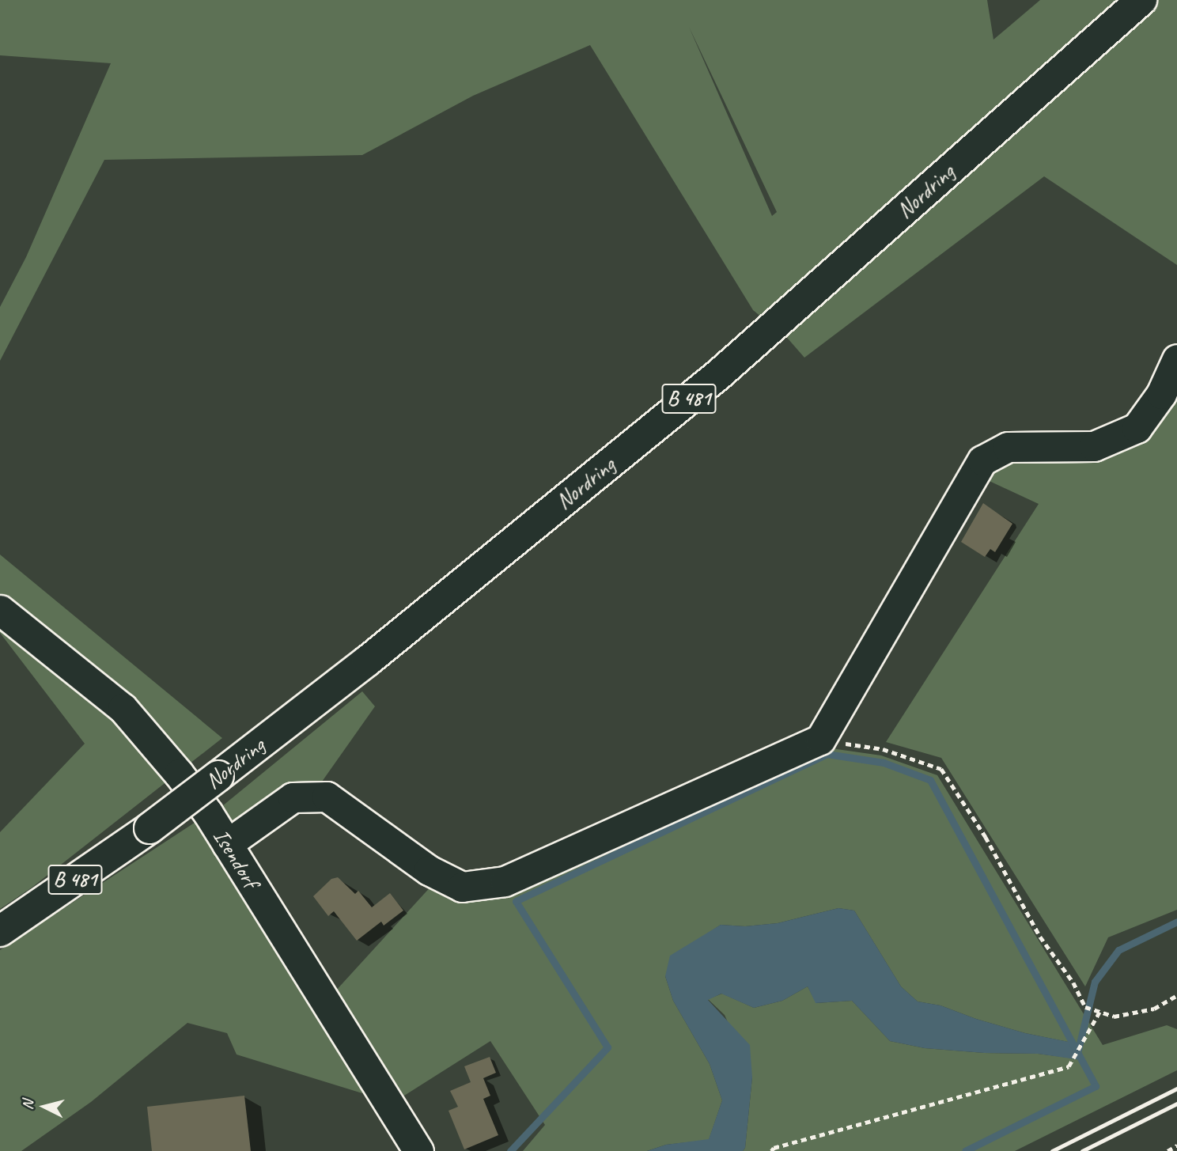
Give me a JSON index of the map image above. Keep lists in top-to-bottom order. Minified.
{"streets":{"main road":["Nordring","B 481"],"street":["Isendorf"]},"north":"left"}
